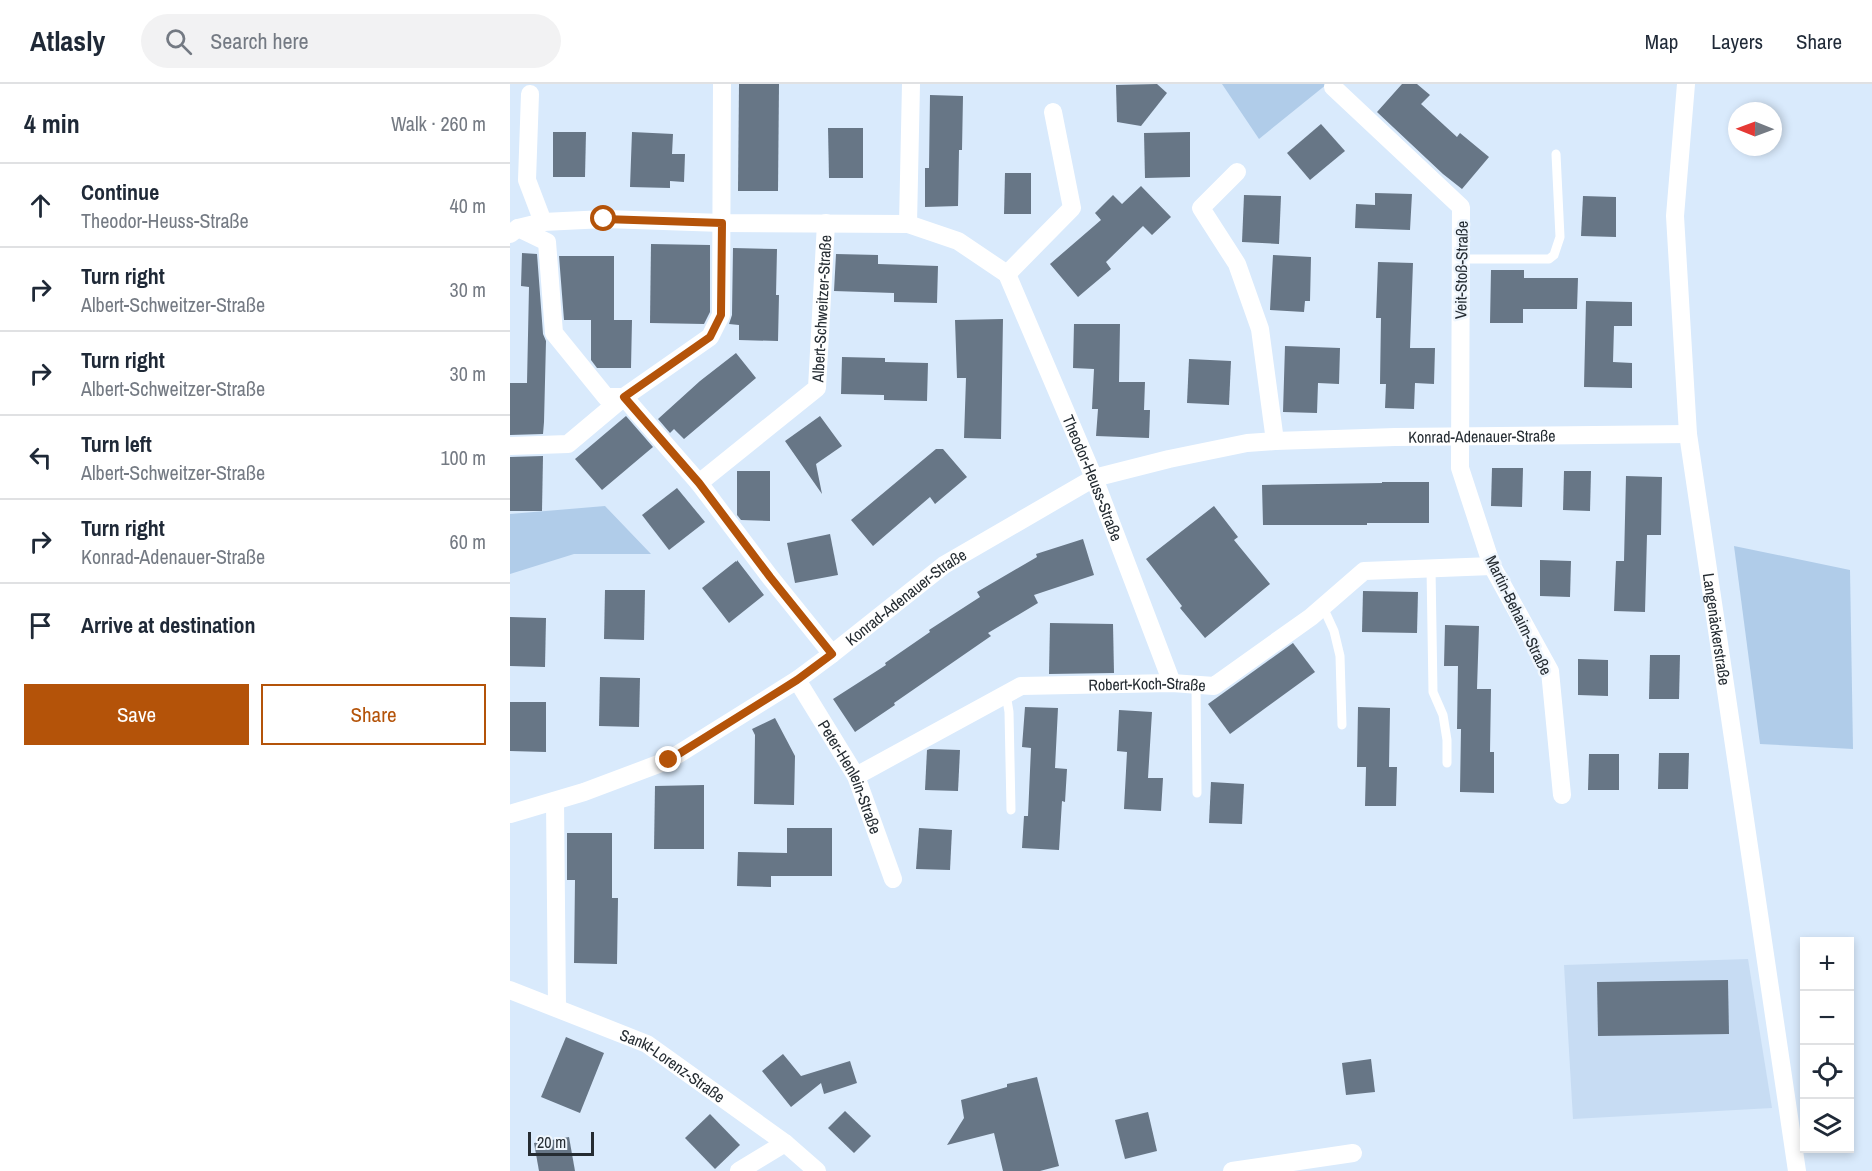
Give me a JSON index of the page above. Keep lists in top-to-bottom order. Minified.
{"streets":{"street":["Veit-Stoß-Straße","Albert-Schweitzer-Straße","Konrad-Adenauer-Straße","Theodor-Heuss-Straße","Martin-Behaim-Straße","Langenäckerstraße","Robert-Koch-Straße","Peter-Henlein-Straße","Sankt-Lorenz-Straße"]},"crossings":[["Veit-Stoß-Straße","Konrad-Adenauer-Straße"],["Veit-Stoß-Straße","Martin-Behaim-Straße"],["Konrad-Adenauer-Straße","Theodor-Heuss-Straße"],["Konrad-Adenauer-Straße","Martin-Behaim-Straße"],["Konrad-Adenauer-Straße","Langenäckerstraße"],["Konrad-Adenauer-Straße","Peter-Henlein-Straße"],["Theodor-Heuss-Straße","Robert-Koch-Straße"],["Martin-Behaim-Straße","Robert-Koch-Straße"],["Robert-Koch-Straße","Peter-Henlein-Straße"]],"scale_bar":"20 m","north":"left","page":{"header":"Atlasly","search":"Search here","nav":["Map","Layers","Share"],"heading":["4 min","Walk · 260 m"],"list":[["Continue","Theodor-Heuss-Straße","40 m"],["Turn right","Albert-Schweitzer-Straße","30 m"],["Turn right","Albert-Schweitzer-Straße","30 m"],["Turn left","Albert-Schweitzer-Straße","100 m"],["Turn right","Konrad-Adenauer-Straße","60 m"],"Arrive at destination"],"buttons":["Save","Share"],"map_buttons":["+","−"],"scale":"20 m"}}
